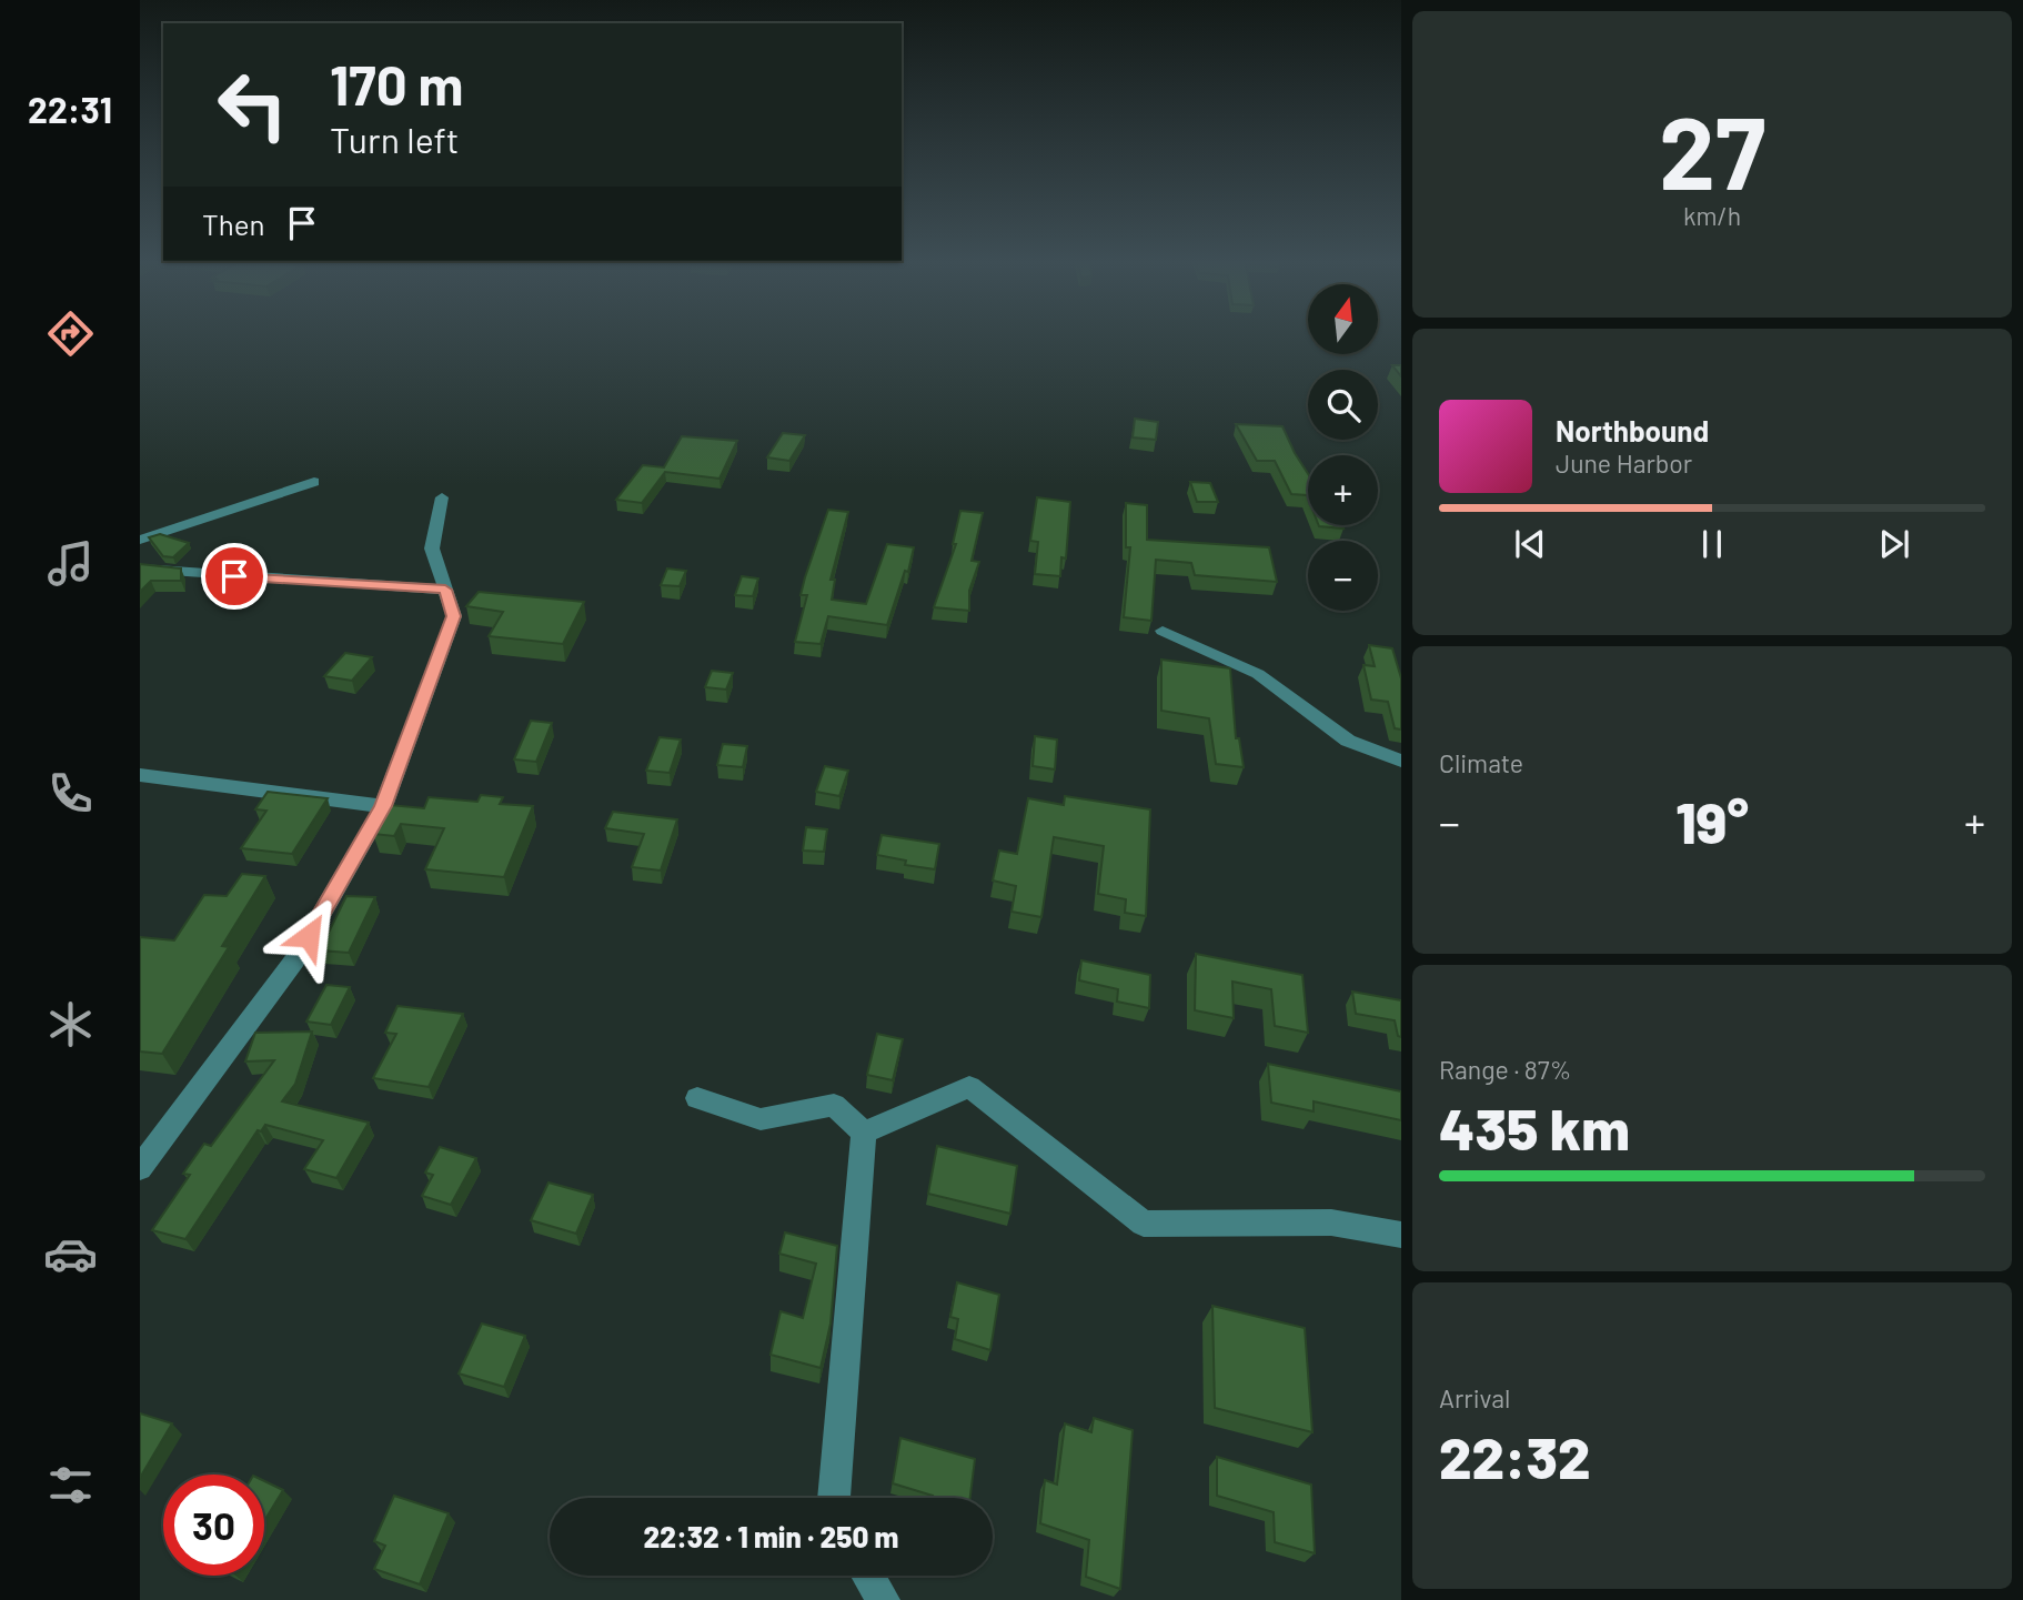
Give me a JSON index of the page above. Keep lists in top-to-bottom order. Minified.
{"north":"top","page":{"tabs":"22:31","tile":[["27","km/h"],"Climate",["Range · 87%","435 km"],["Arrival","22:32"]],"turn":["170 m","Turn left"],"then":"Then","map_buttons":["+","−"],"song":["Northbound","June Harbor"],"heat":["−","19°","+"],"limit":"30","trip":"22:32 · 1 min · 250 m"}}
